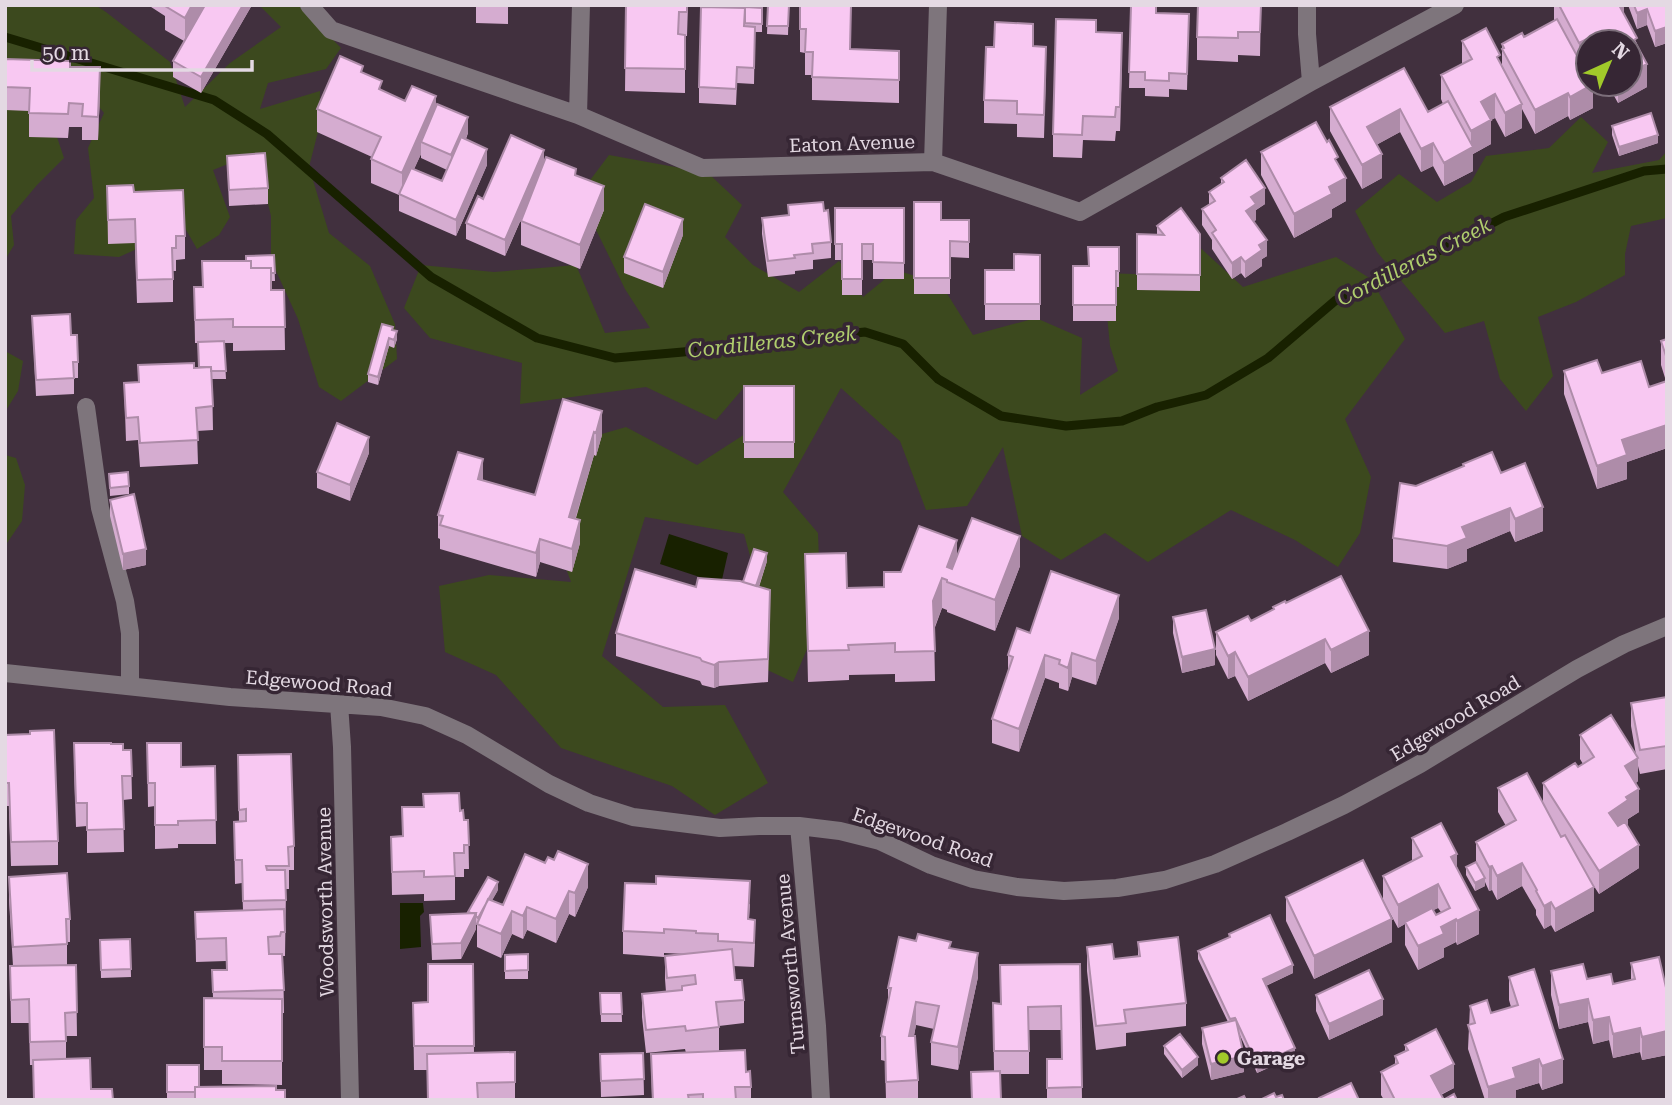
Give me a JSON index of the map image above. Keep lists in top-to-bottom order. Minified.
{"streets":{"street":["Eaton Avenue","Edgewood Road","Woodsworth Avenue","Turnsworth Avenue"]},"crossings":[["Edgewood Road","Woodsworth Avenue"],["Edgewood Road","Turnsworth Avenue"]],"water":["Cordilleras Creek"],"places":["Garage"],"scale_bar":"50 m","north":"top right"}
